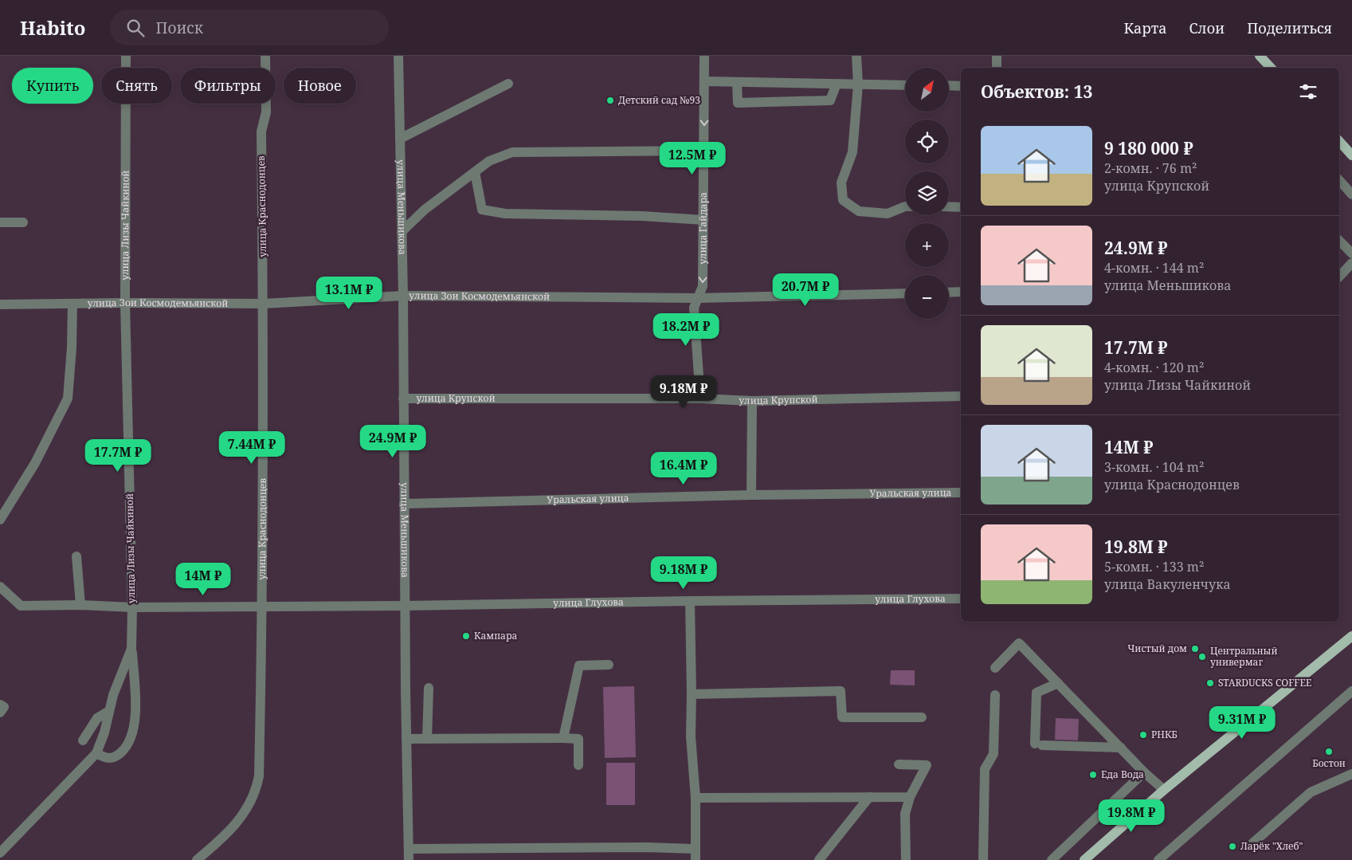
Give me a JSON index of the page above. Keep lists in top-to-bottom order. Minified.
{"streets":{"street":["улица Краснодонцев","улица Меньшикова","улица Лизы Чайкиной","улица Гайдара","улица Зои Космодемьянской","улица Крупской","Уральская улица","улица Глухова"]},"crossings":[["улица Краснодонцев","улица Зои Космодемьянской"],["улица Краснодонцев","улица Глухова"],["улица Меньшикова","улица Зои Космодемьянской"],["улица Меньшикова","улица Крупской"],["улица Меньшикова","Уральская улица"],["улица Меньшикова","улица Глухова"],["улица Лизы Чайкиной","улица Зои Космодемьянской"],["улица Лизы Чайкиной","улица Глухова"],["улица Гайдара","улица Зои Космодемьянской"],["улица Гайдара","улица Крупской"]],"one_way":["улица Гайдара"],"places":["Детский сад №93","Кампара","Чистый дом","Центральный универмаг","STARDUCKS COFFEE","РНКБ","Бостон","Еда Вода","Ларёк \"Хлеб\""],"north":"top right","page":{"header":"Habito","search":"Поиск","nav":["Карта","Слои","Поделиться"],"map_buttons":["+","−"],"chip":["Купить","Снять","Фильтры","Новое"],"heading":"Объектов: 13","list":[{"name":"9 180 000 ₽","note":"2-комн. · 76 m² · улица Крупской"},{"name":"24.9M ₽","note":"4-комн. · 144 m² · улица Меньшикова"},{"name":"17.7M ₽","note":"4-комн. · 120 m² · улица Лизы Чайкиной"},{"name":"14M ₽","note":"3-комн. · 104 m² · улица Краснодонцев"},{"name":"19.8M ₽","note":"5-комн. · 133 m² · улица Вакуленчука"}],"price":["12.5M ₽","20.7M ₽","13.1M ₽","18.2M ₽","9.18M ₽","24.9M ₽","7.44M ₽","17.7M ₽","16.4M ₽","9.18M ₽","14M ₽","9.31M ₽","19.8M ₽"]}}
